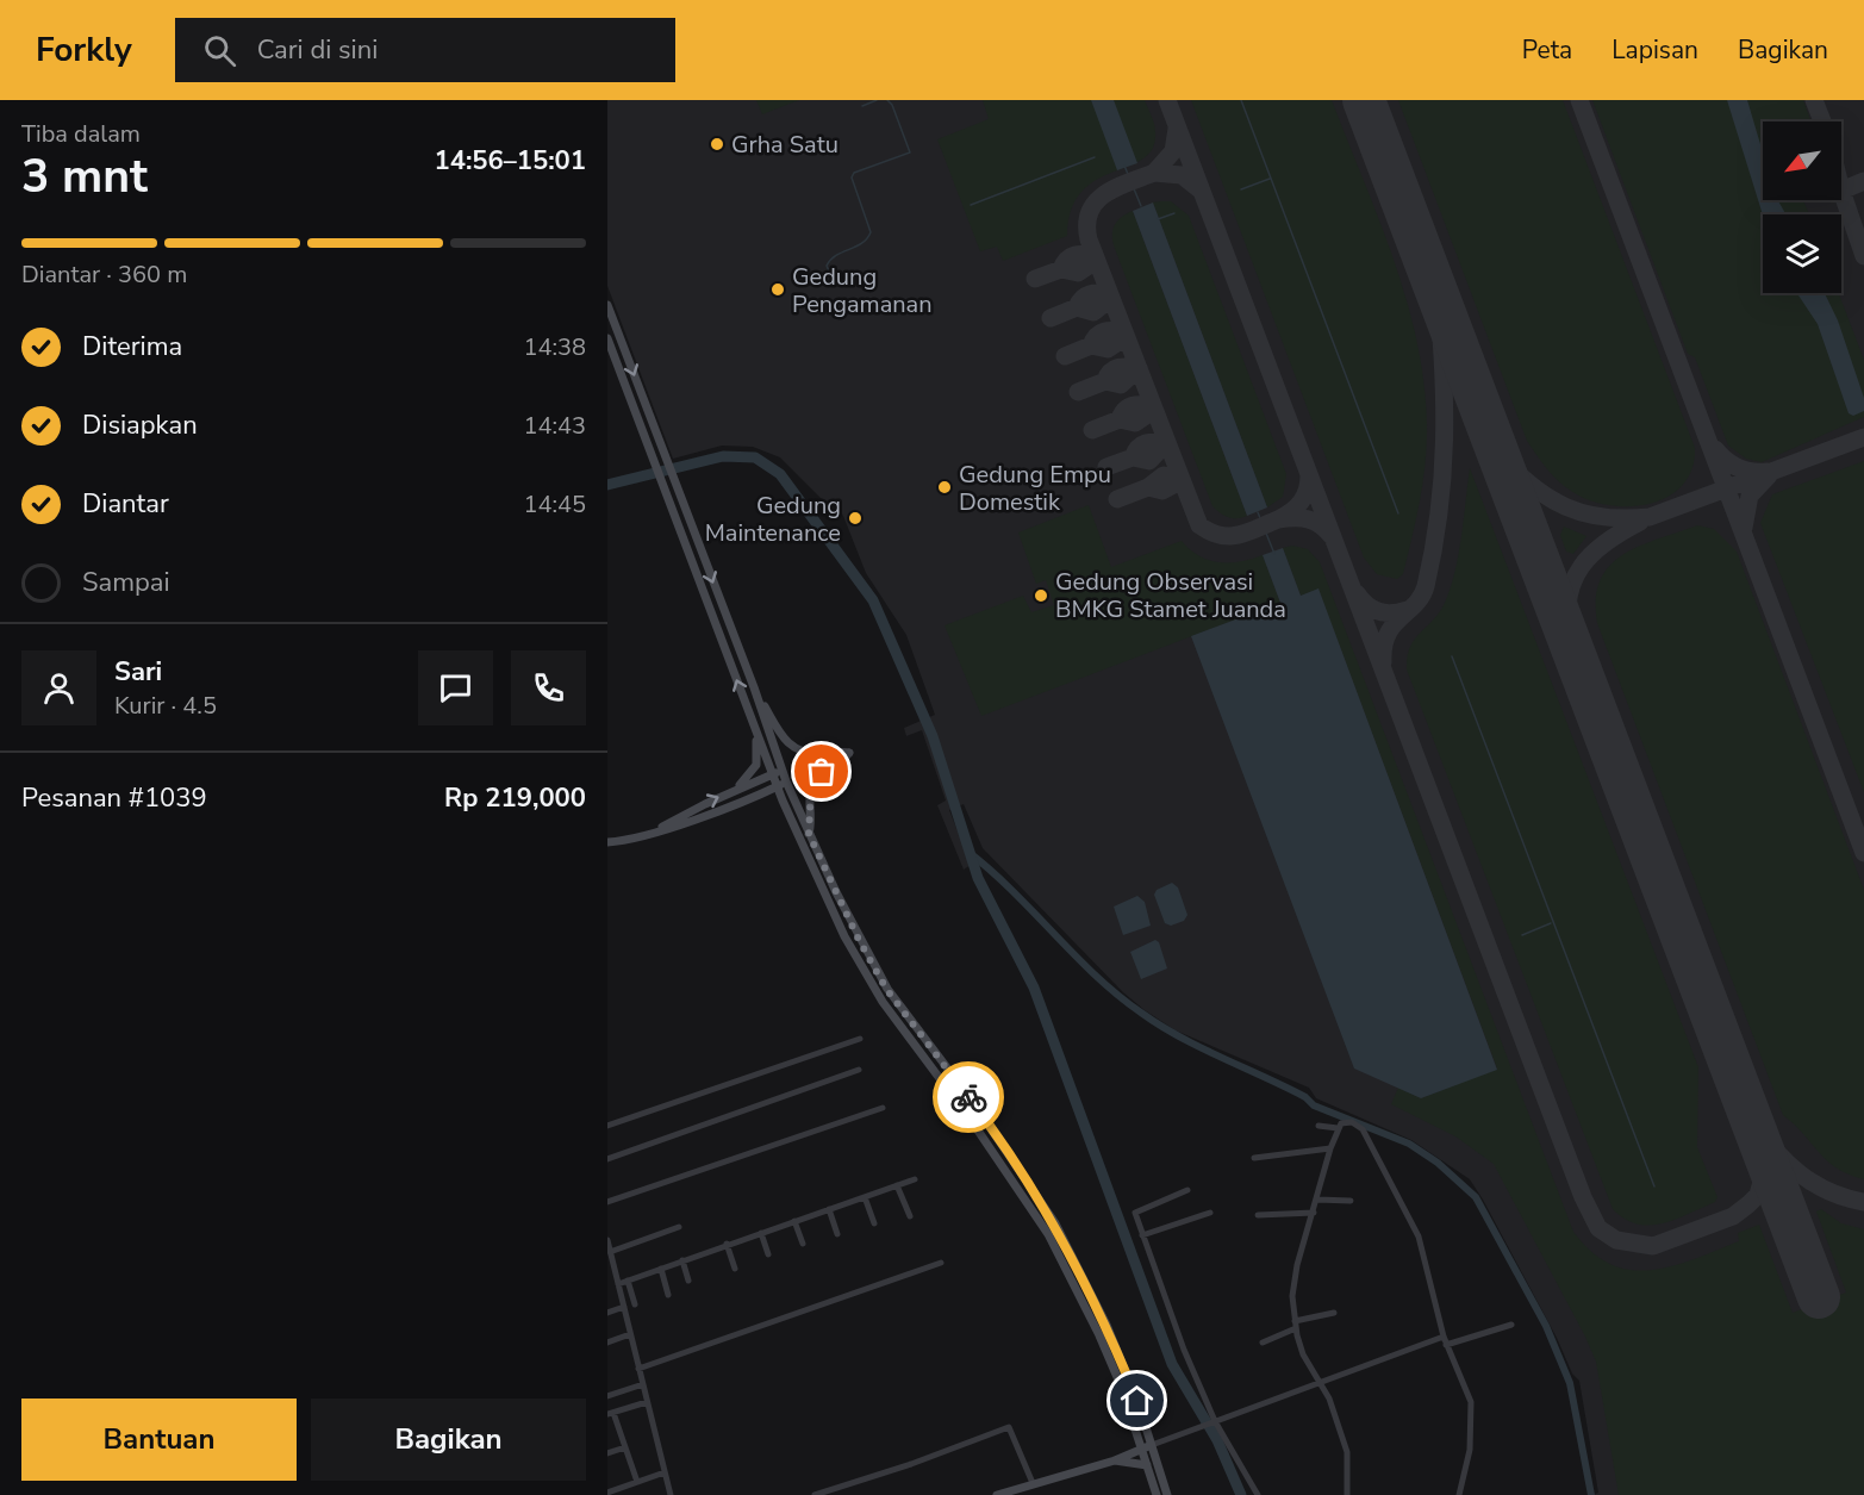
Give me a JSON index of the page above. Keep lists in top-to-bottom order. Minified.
{"places":["Grha Satu","Gedung Pengamanan","Gedung Empu Domestik","Gedung Maintenance","Gedung Observasi BMKG Stamet Juanda"],"north":"bottom left","page":{"header":"Forkly","search":"Cari di sini","nav":["Peta","Lapisan","Bagikan"],"heading":["3 mnt","Tiba dalam","14:56–15:01"],"panel":["Sari","Kurir · 4.5","Pesanan #1039","Rp 219,000"],"bar":"Diantar · 360 m","list":[["Diterima","14:38"],["Disiapkan","14:43"],["Diantar","14:45"],"Sampai"],"buttons":["Bantuan","Bagikan"]}}
